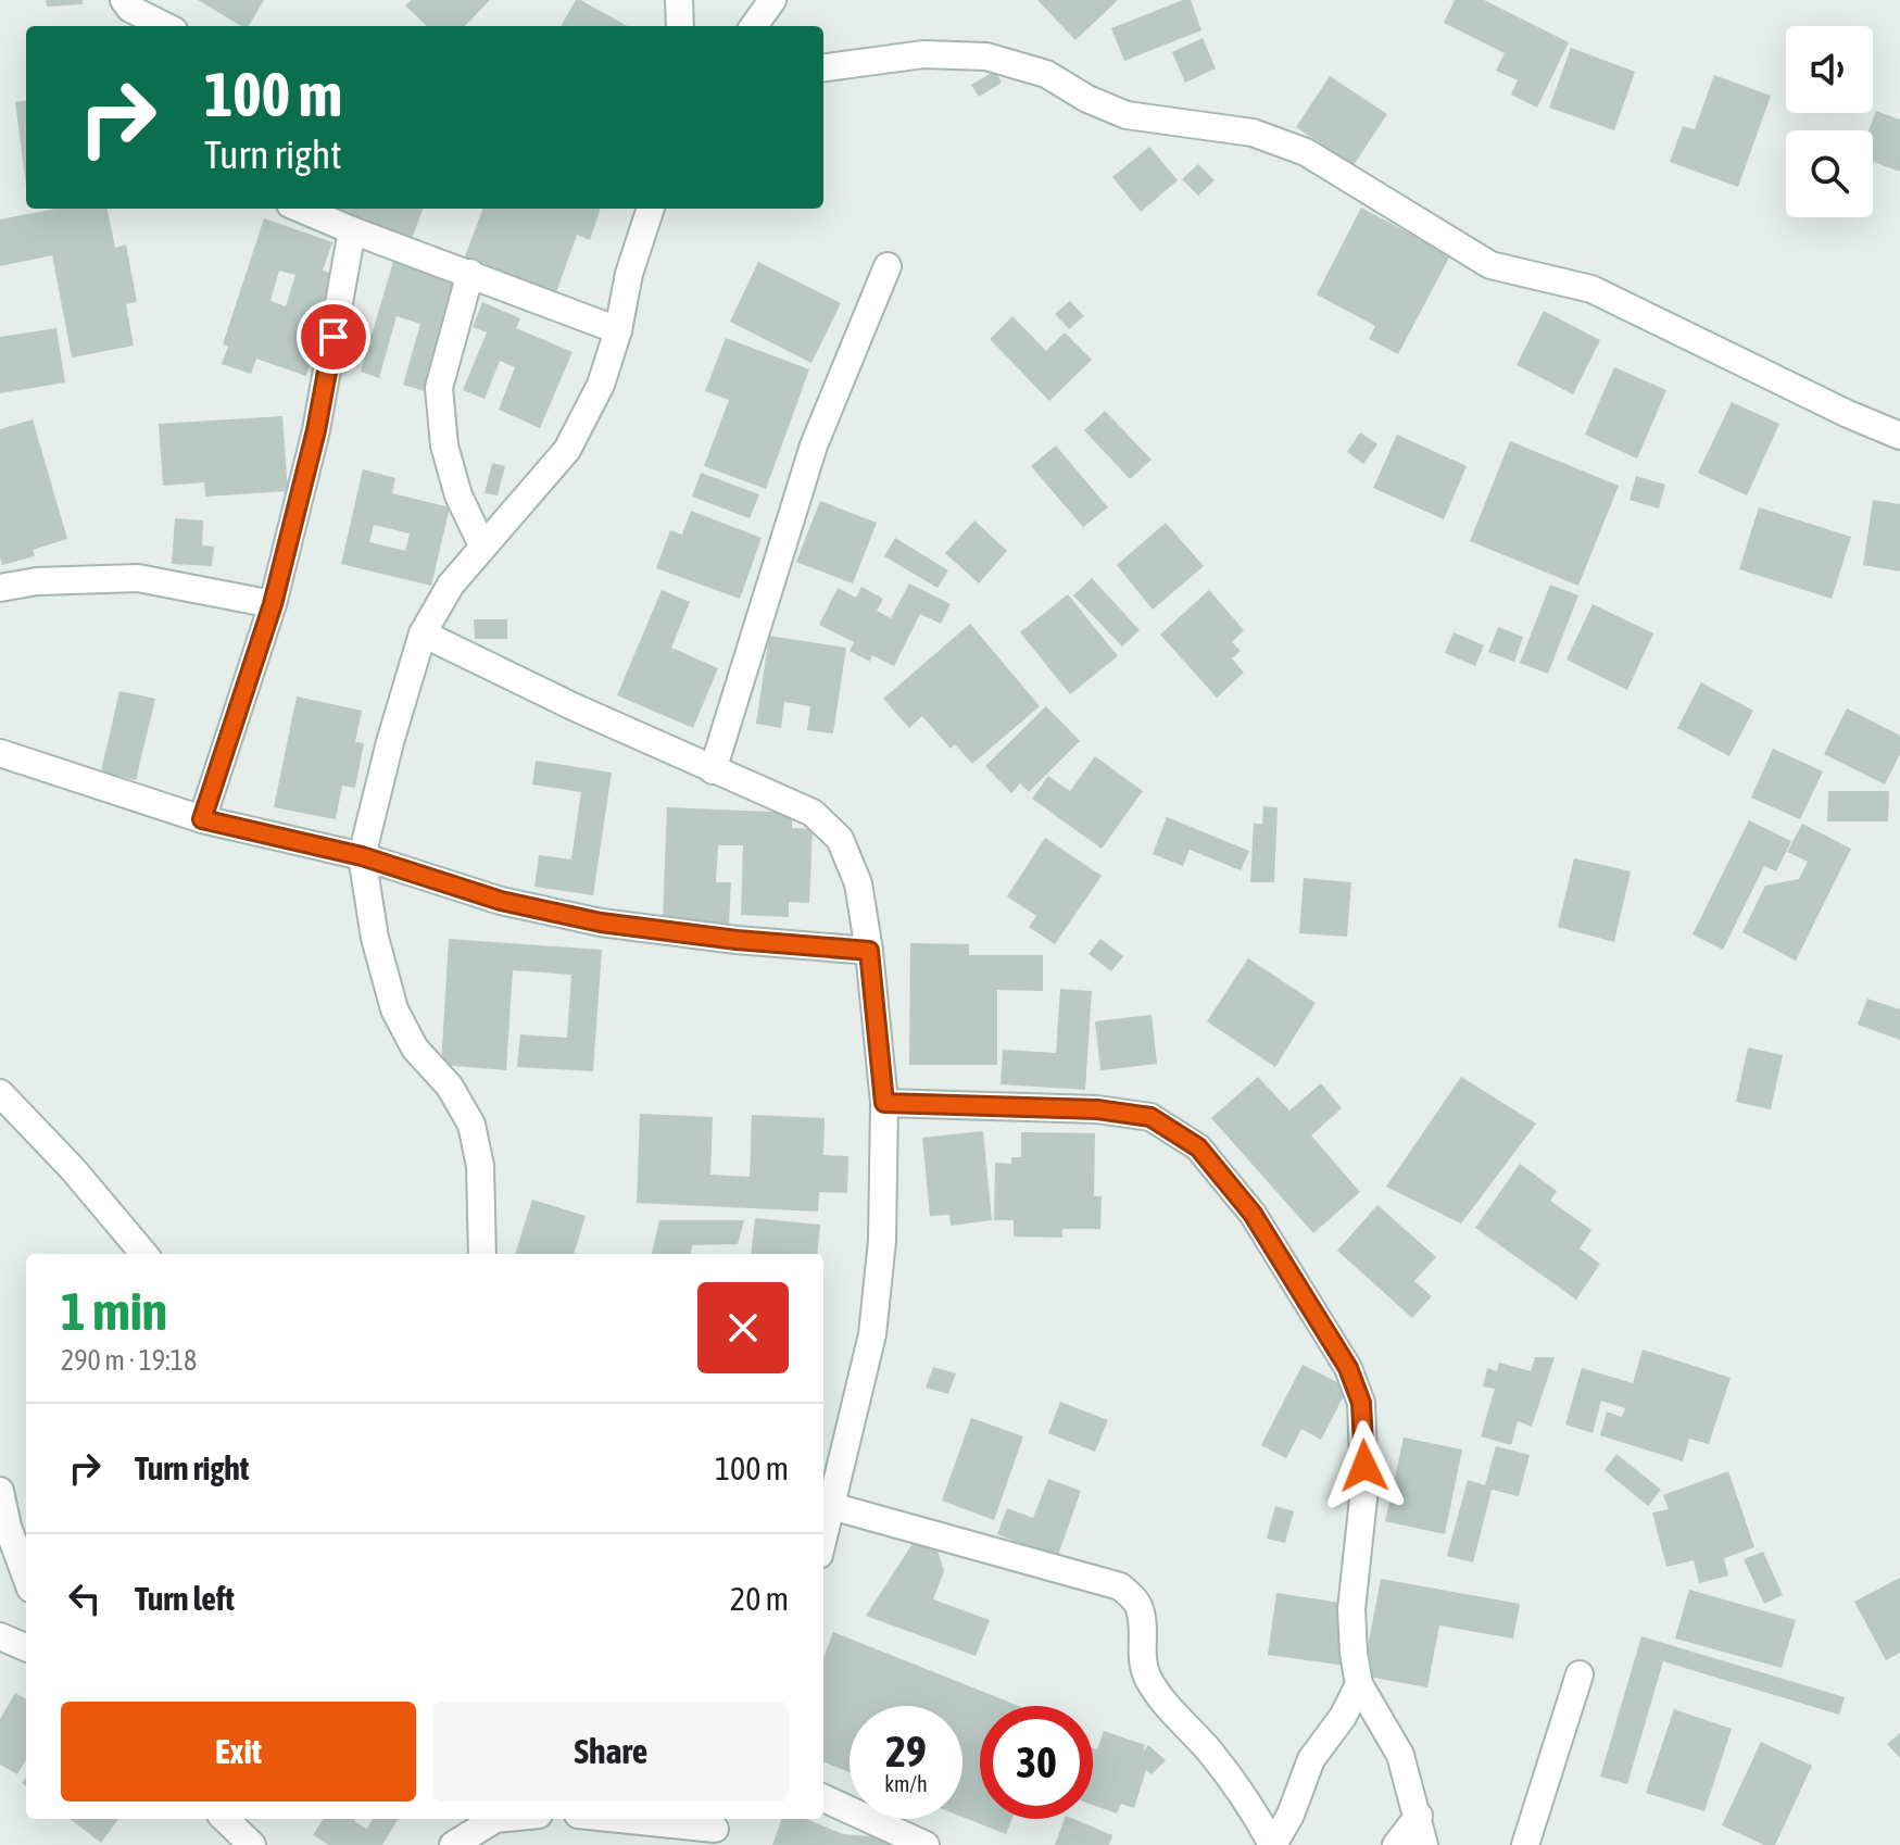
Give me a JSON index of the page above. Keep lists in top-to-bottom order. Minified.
{"page":{"turn":["100 m","Turn right"],"heading":["1 min","290 m · 19:18"],"list":[{"name":"Turn right","value":"100 m"},{"name":"Turn left","value":"20 m"}],"buttons":["Exit","Share"],"speed":"29 km/h","limit":"30"}}
